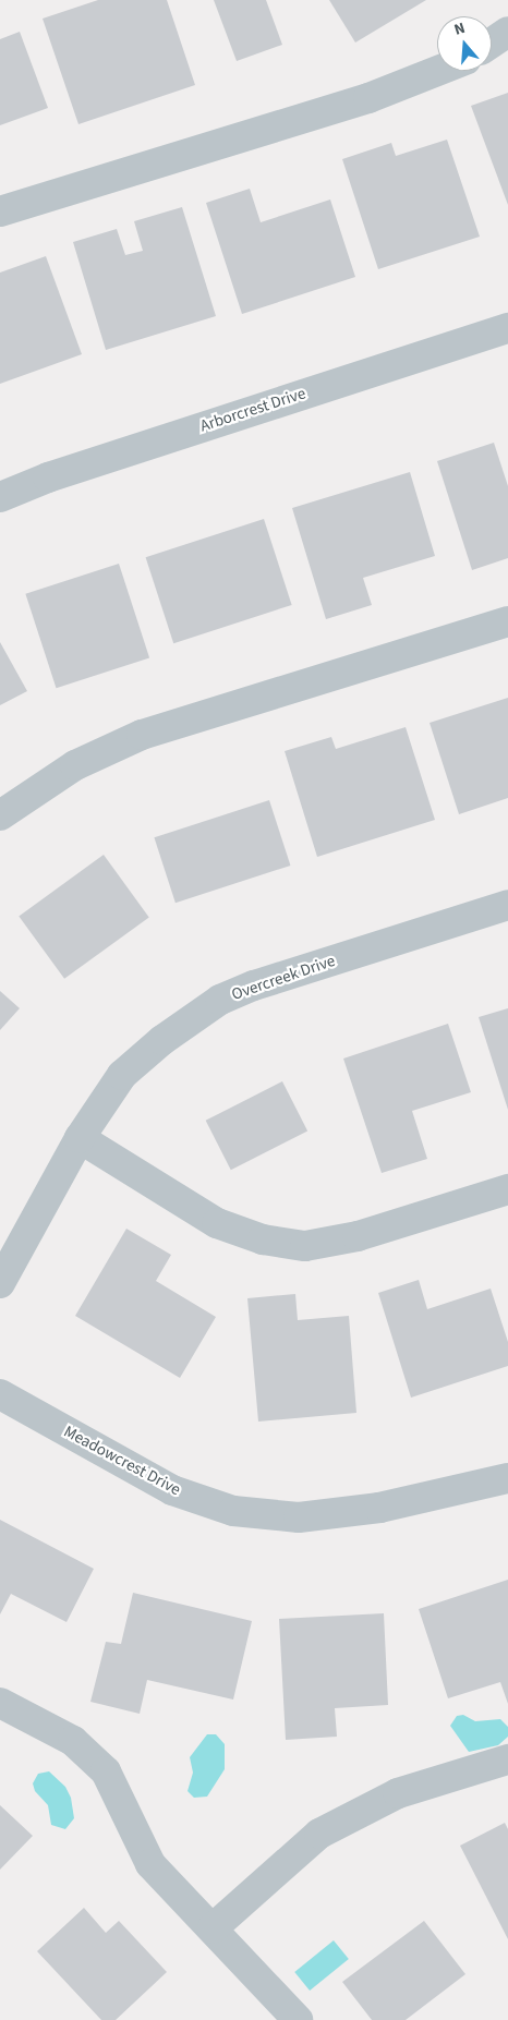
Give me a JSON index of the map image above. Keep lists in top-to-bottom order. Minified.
{"streets":{"street":["Arborcrest Drive","Overcreek Drive","Meadowcrest Drive"]},"north":"top"}
